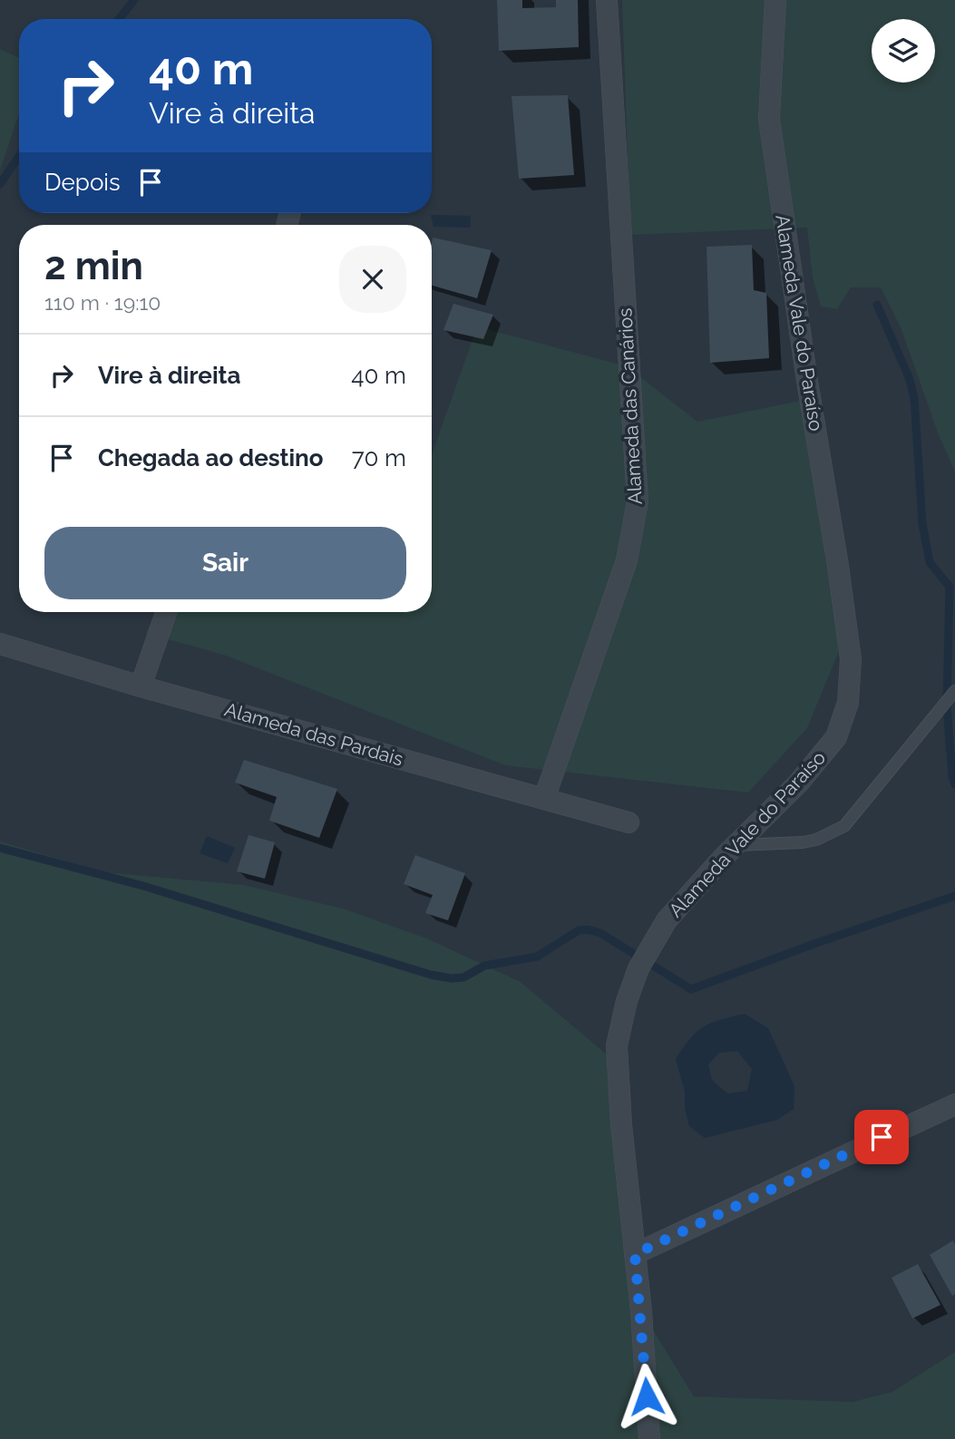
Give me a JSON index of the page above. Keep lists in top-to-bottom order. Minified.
{"streets":{"street":["Alameda Vale do Paraíso","Alameda das Canários","Alameda das Pardais"]},"crossings":[["Alameda das Canários","Alameda das Pardais"]],"page":{"turn":["40 m","Vire à direita"],"then":"Depois","heading":["2 min","110 m · 19:10"],"list":[{"name":"Vire à direita","value":"40 m"},{"name":"Chegada ao destino","value":"70 m"}],"buttons":"Sair"}}
